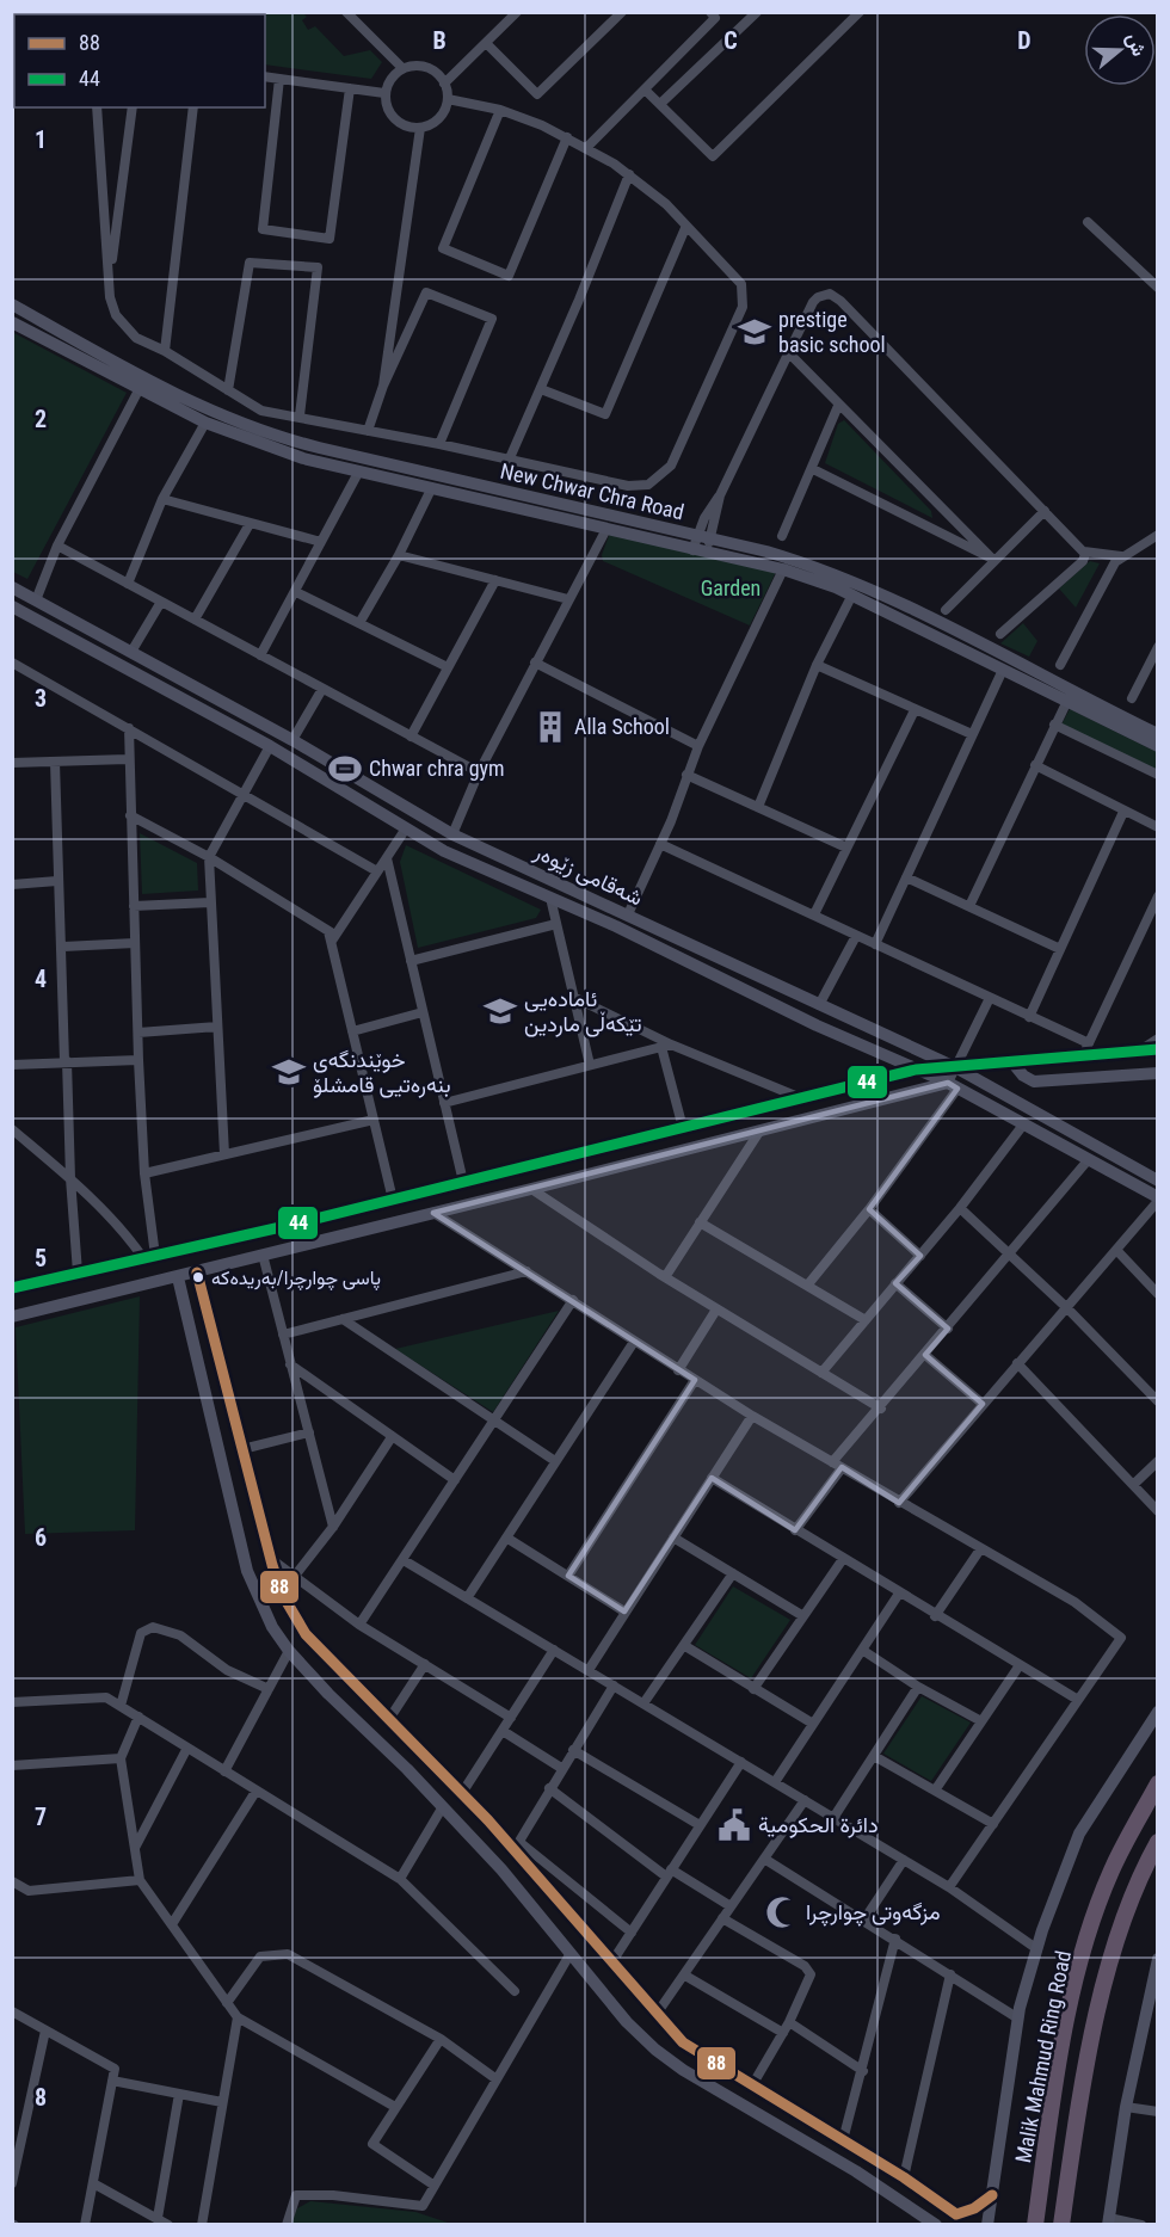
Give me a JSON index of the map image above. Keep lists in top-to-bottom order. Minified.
{"streets":{"highway":["Malik Mahmud Ring Road"],"street":["New Chwar Chra Road","شەقامی زێوەر"]},"parks":["Garden"],"places":{"school or university":["prestige basic school","ئامادەیی تێکەڵی ماردین","خوێندنگەی بنەرەتیی قامشلۆ"],"building":["Alla School"],"sports":["Chwar chra gym"],"other":["پاسی چوارچرا/بەریدەکە"],"public building":["دائرة الحكومية"],"mosque":["مزگەوتی چوارچرا"]},"lines":["transit line 44","transit line 88"],"legend":["88","44"],"north":"right","grid":{"columns":["B","C","D"],"rows":["1","2","3","4","5","6","7","8"]}}
